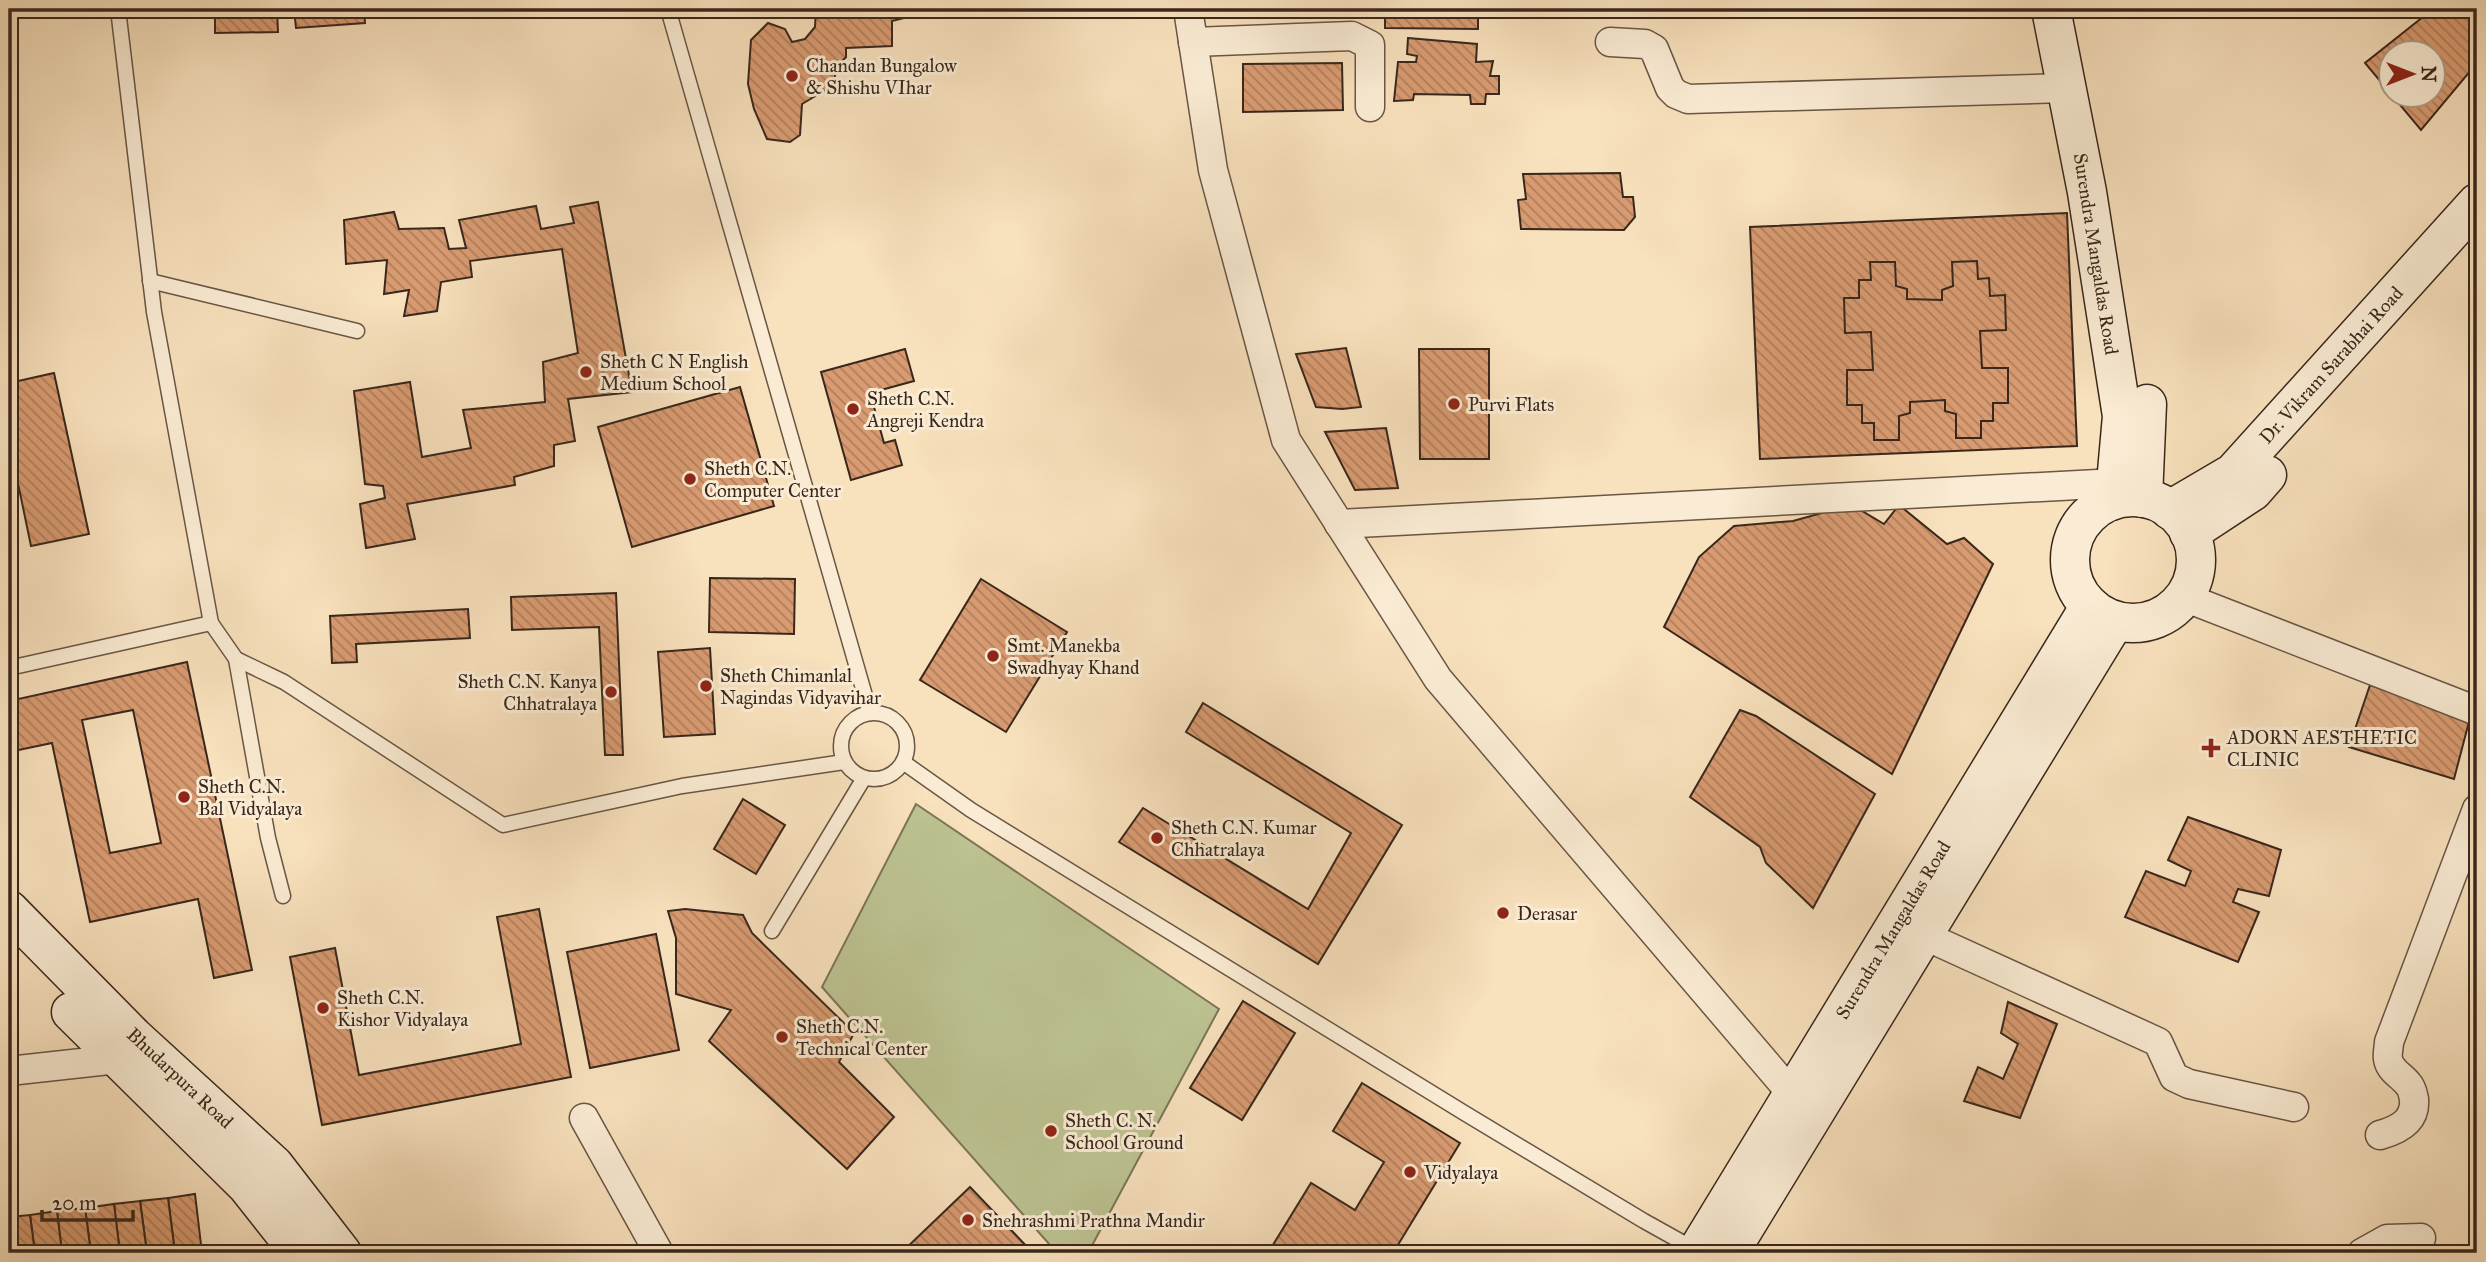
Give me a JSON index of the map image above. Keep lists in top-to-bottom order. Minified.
{"streets":{"main road":["Surendra Mangaldas Road","Dr. Vikram Sarabhai Road","Bhudarpura Road"]},"crossings":[["Surendra Mangaldas Road","Dr. Vikram Sarabhai Road"]],"places":{"other":["Chandan Bungalow & Shishu VIhar","Sheth C N English Medium School","Purvi Flats","Sheth C.N. Angreji Kendra","Sheth C.N. Computer Center","Smt. Manekba Swadhyay Khand","Sheth Chimanlal Nagindas Vidyavihar","Sheth C.N. Kanya Chhatralaya","Sheth C.N. Bal Vidyalaya","Sheth C.N. Kumar Chhatralaya","Derasar","Sheth C.N. Kishor Vidyalaya","Sheth C.N. Technical Center","Sheth C. N. School Ground","Vidyalaya","Snehrashmi Prathna Mandir"],"health":["ADORN AESTHETIC CLINIC"]},"scale_bar":"20 m","north":"right"}
